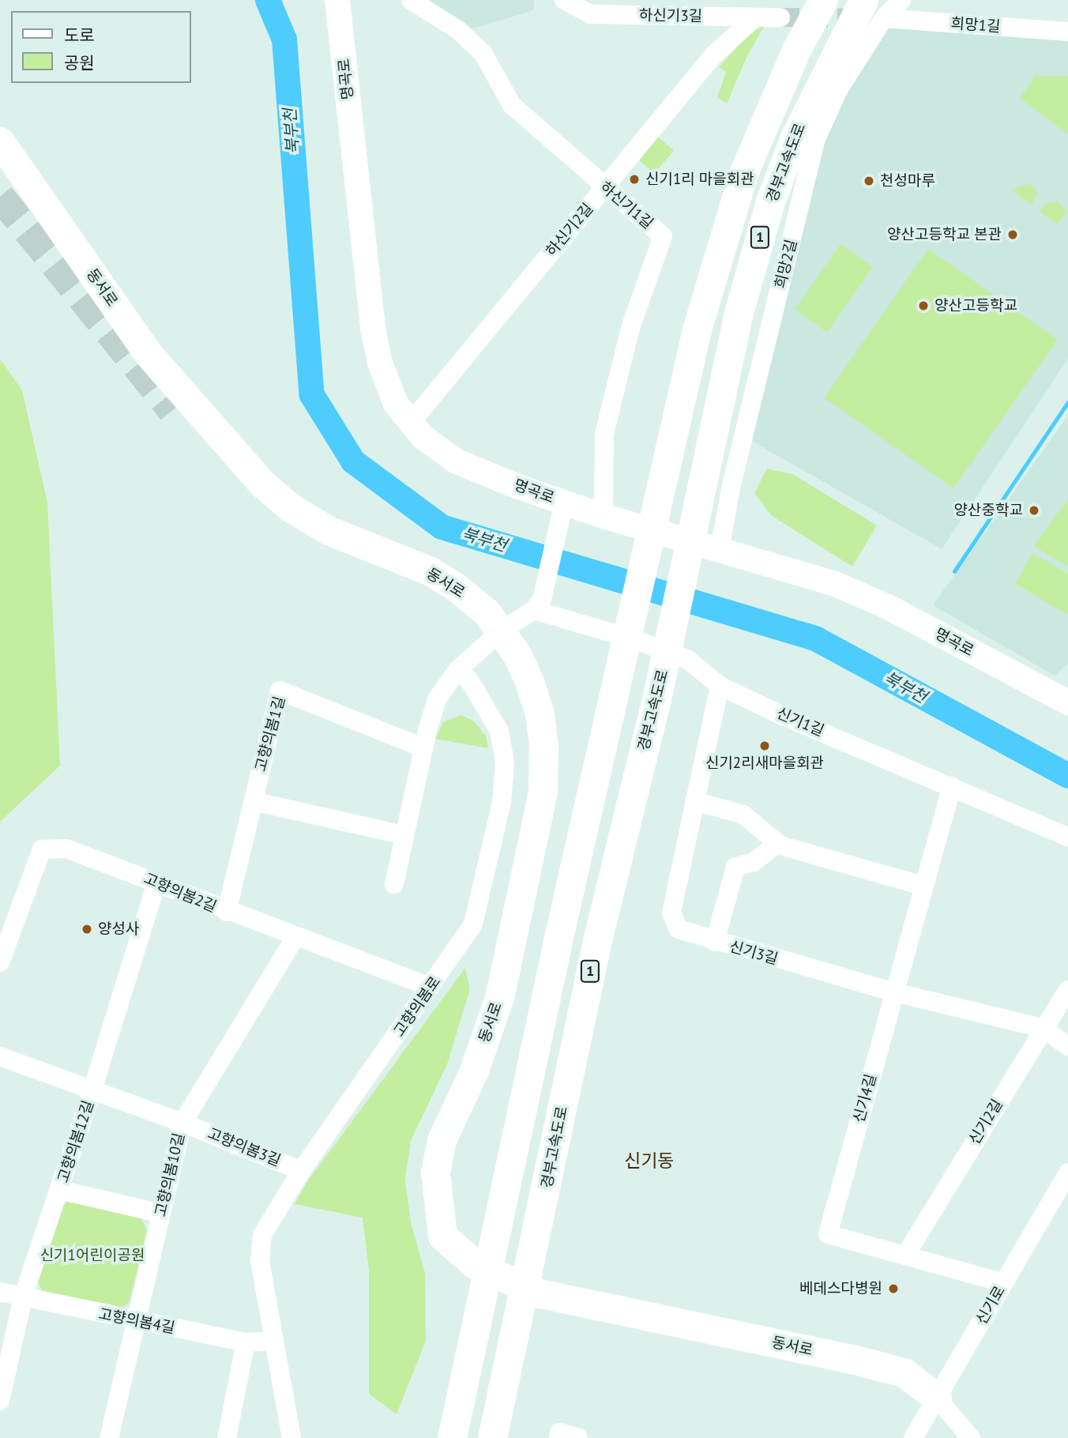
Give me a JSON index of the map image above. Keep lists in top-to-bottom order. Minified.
{"streets":{"highway":["경부고속도로","1","동서로"],"main road":["명곡로"],"street":["하신기3길","희망1길","하신기1길","하신기2길","희망2길","신기1길","고향의봄1길","고향의봄2길","신기3길","고향의봄로","신기4길","신기2길","고향의봄12길","고향의봄3길","고향의봄10길","신기로","고향의봄4길"]},"crossings":[["하신기3길","하신기2길"],["희망1길","경부고속도로"],["희망1길","희망2길"],["명곡로","하신기1길"],["명곡로","하신기2길"],["명곡로","희망2길"],["경부고속도로","희망2길"],["하신기1길","하신기2길"],["동서로","신기로"],["신기1길","신기3길"],["신기1길","신기4길"],["고향의봄1길","고향의봄2길"],["고향의봄2길","고향의봄로"],["고향의봄2길","고향의봄12길"],["고향의봄2길","고향의봄10길"],["신기3길","신기4길"],["신기3길","신기2길"],["고향의봄로","고향의봄3길"],["고향의봄로","고향의봄4길"],["신기4길","신기2길"],["신기4길","신기로"],["고향의봄12길","고향의봄3길"],["고향의봄12길","고향의봄4길"],["고향의봄3길","고향의봄10길"],["고향의봄10길","고향의봄4길"]],"districts":["신기동"],"water":["북부천"],"parks":["신기1어린이공원"],"places":["신기1리 마을회관","천성마루","양산고등학교 본관","양산고등학교","양산중학교","신기2리새마을회관","양성사","베데스다병원"],"legend":["도로","공원"]}
